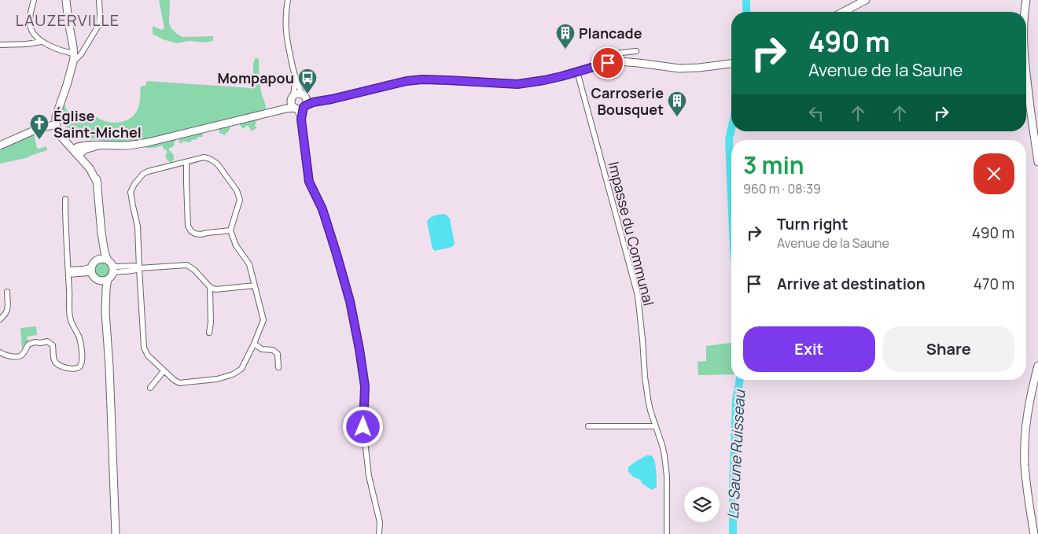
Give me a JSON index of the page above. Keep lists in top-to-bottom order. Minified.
{"streets":{"street":["Impasse du Communal"]},"districts":["LAUZERVILLE"],"water":["La Saune Ruisseau"],"places":{"building":["Plancade","Carroserie Bousquet"],"bus stop":["Mompapou"],"church":["Église Saint-Michel"]},"page":{"turn":["490 m","Avenue de la Saune"],"heading":["3 min","960 m · 08:39"],"list":[{"name":"Turn right","note":"Avenue de la Saune","value":"490 m"},{"name":"Arrive at destination","value":"470 m"}],"buttons":["Exit","Share"]}}
